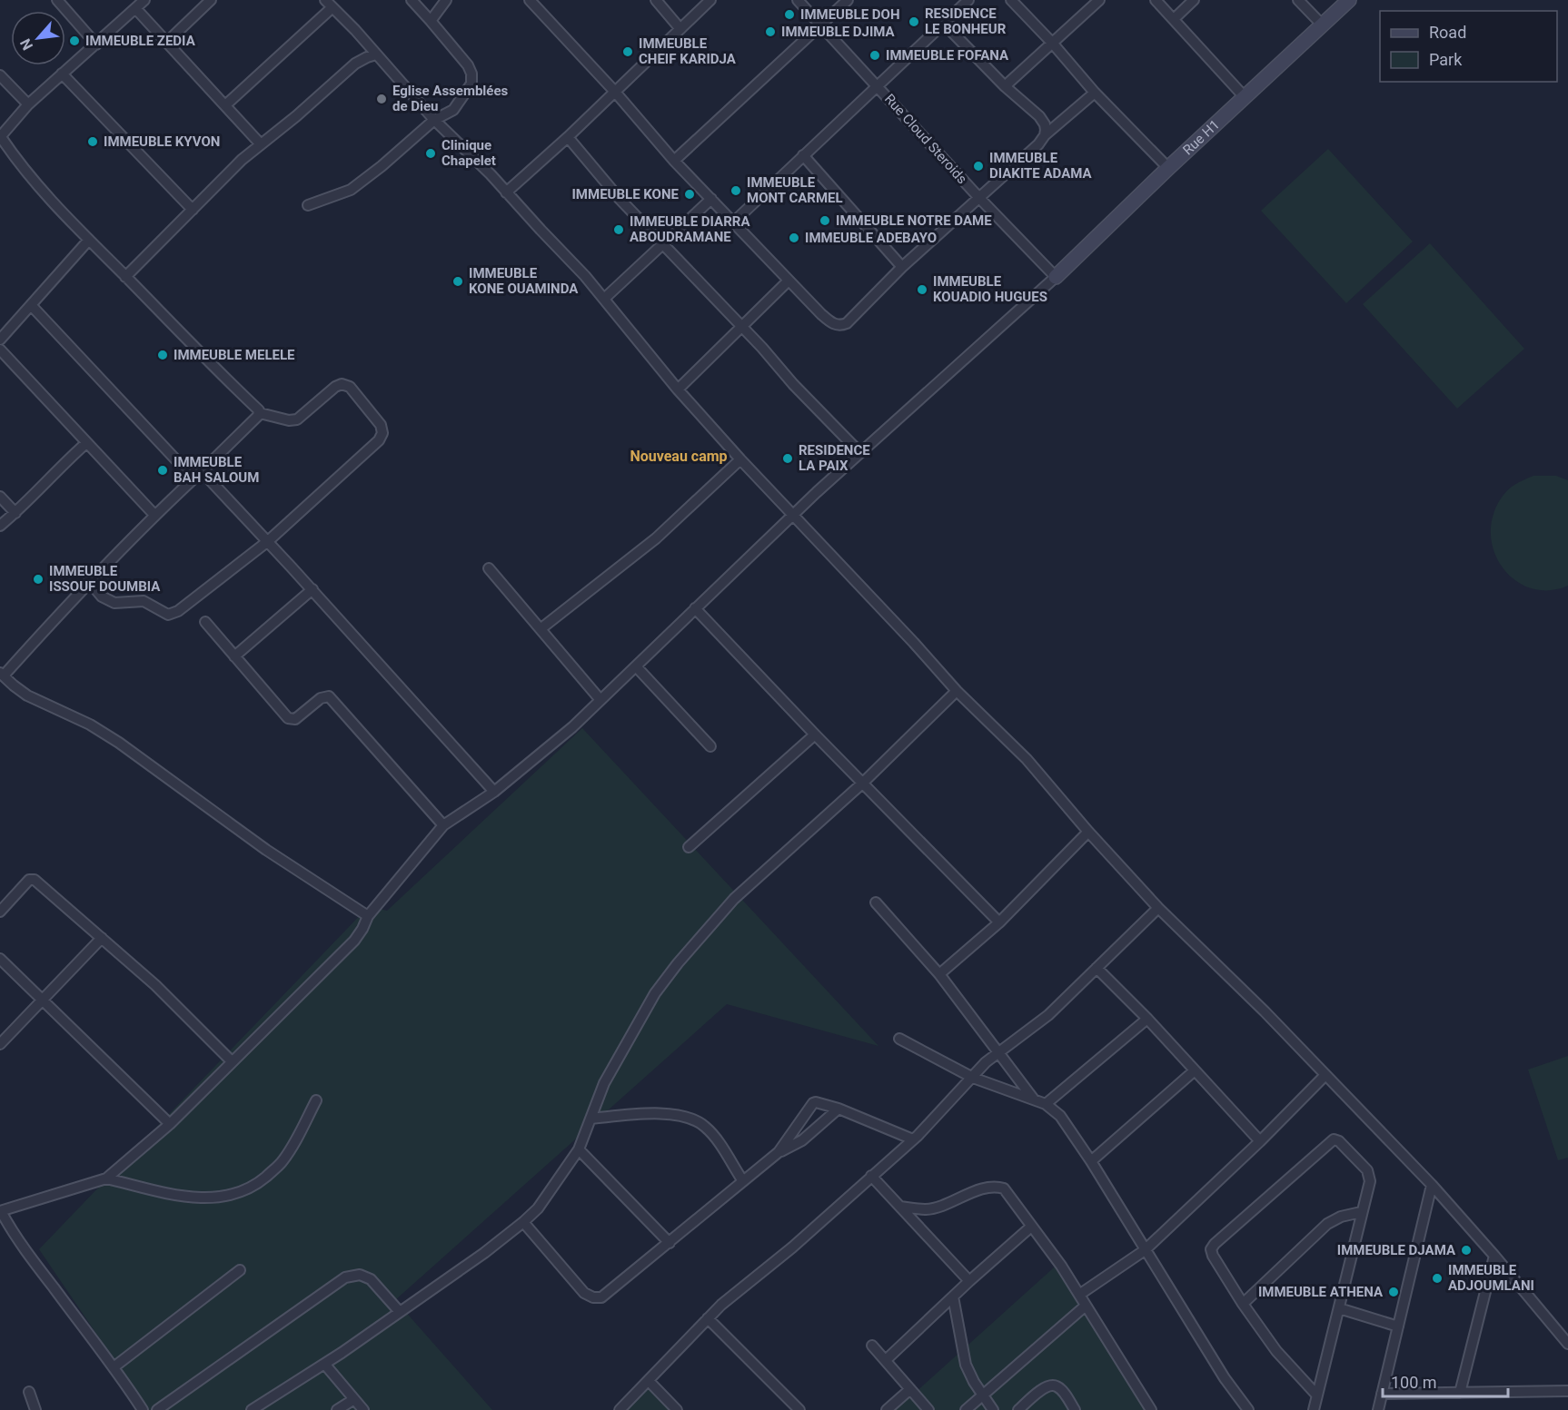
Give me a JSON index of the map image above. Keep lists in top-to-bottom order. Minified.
{"streets":{"street":["Rue H1","Rue Cloud Steroids"]},"crossings":[["Rue H1","Rue Cloud Steroids"]],"districts":["Nouveau camp"],"places":["IMMEUBLE DOH","RESIDENCE LE BONHEUR","IMMEUBLE DJIMA","IMMEUBLE ZEDIA","IMMEUBLE CHEIF KARIDJA","IMMEUBLE FOFANA","Eglise Assemblées de Dieu","IMMEUBLE KYVON","Clinique Chapelet","IMMEUBLE DIAKITE ADAMA","IMMEUBLE MONT CARMEL","IMMEUBLE KONE","IMMEUBLE NOTRE DAME","IMMEUBLE DIARRA ABOUDRAMANE","IMMEUBLE ADEBAYO","IMMEUBLE KONE OUAMINDA","IMMEUBLE KOUADIO HUGUES","IMMEUBLE MELELE","RESIDENCE LA PAIX","IMMEUBLE BAH SALOUM","IMMEUBLE ISSOUF DOUMBIA","IMMEUBLE DJAMA","IMMEUBLE ADJOUMLANI","IMMEUBLE ATHENA"],"legend":["Road","Park"],"scale_bar":"100 m","north":"bottom left"}
